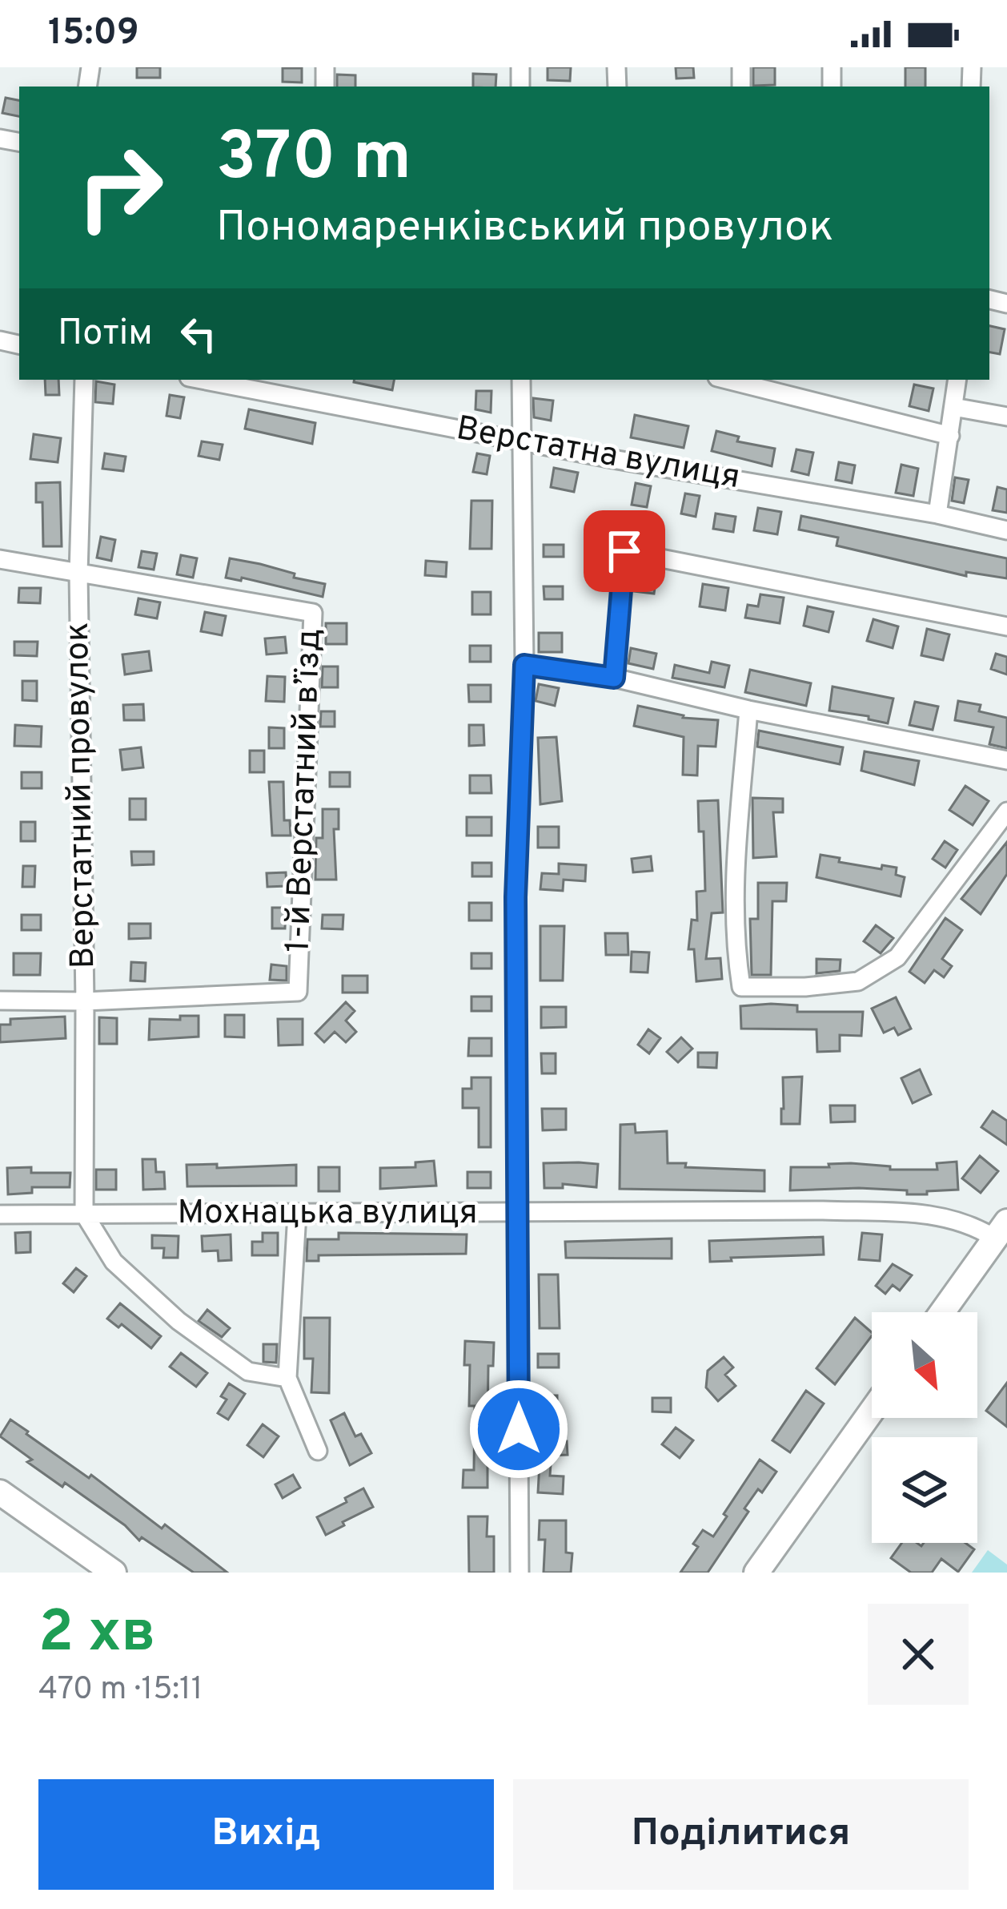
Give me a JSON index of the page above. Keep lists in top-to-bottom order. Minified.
{"streets":{"street":["Верстатна вулиця","1-й Верстатний в’їзд","Верстатний провулок","Мохнацька вулиця"]},"crossings":[["1-й Верстатний в’їзд","Верстатний провулок"],["Верстатний провулок","Мохнацька вулиця"]],"north":"bottom right","page":{"status":"15:09","turn":["370 m","Пономаренківський провулок"],"then":"Потім","heading":["2 хв","470 m · 15:11"],"buttons":["Вихід","Поділитися"]}}
